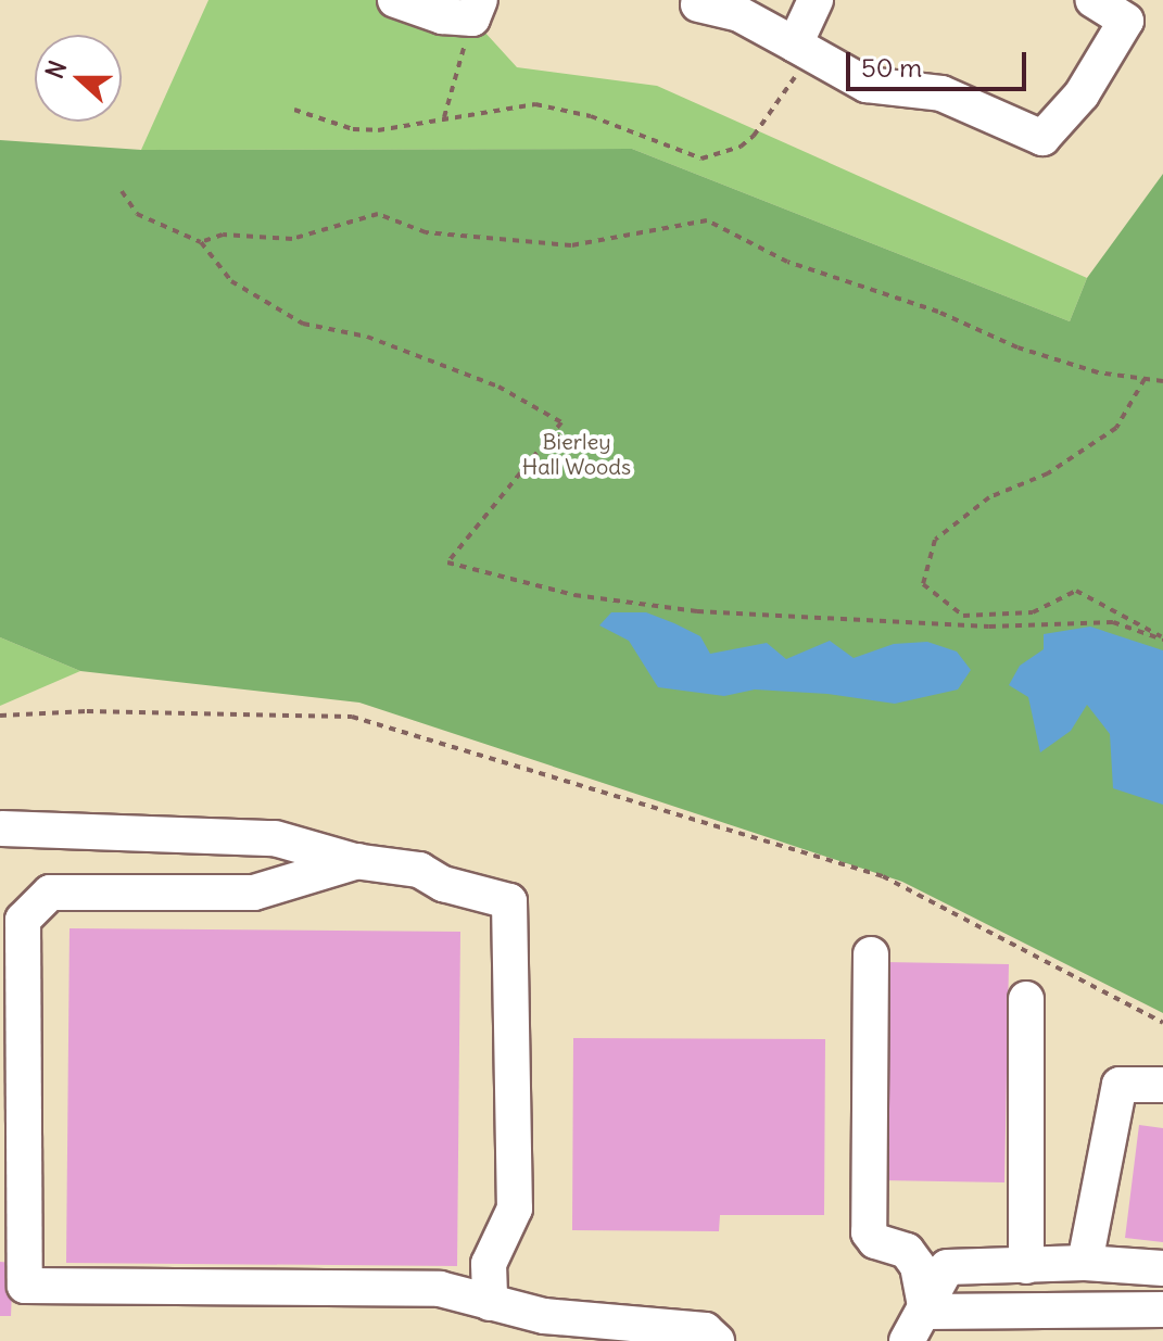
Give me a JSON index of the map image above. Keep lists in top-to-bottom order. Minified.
{"parks":["Bierley Hall Woods"],"scale_bar":"50 m","north":"left"}
